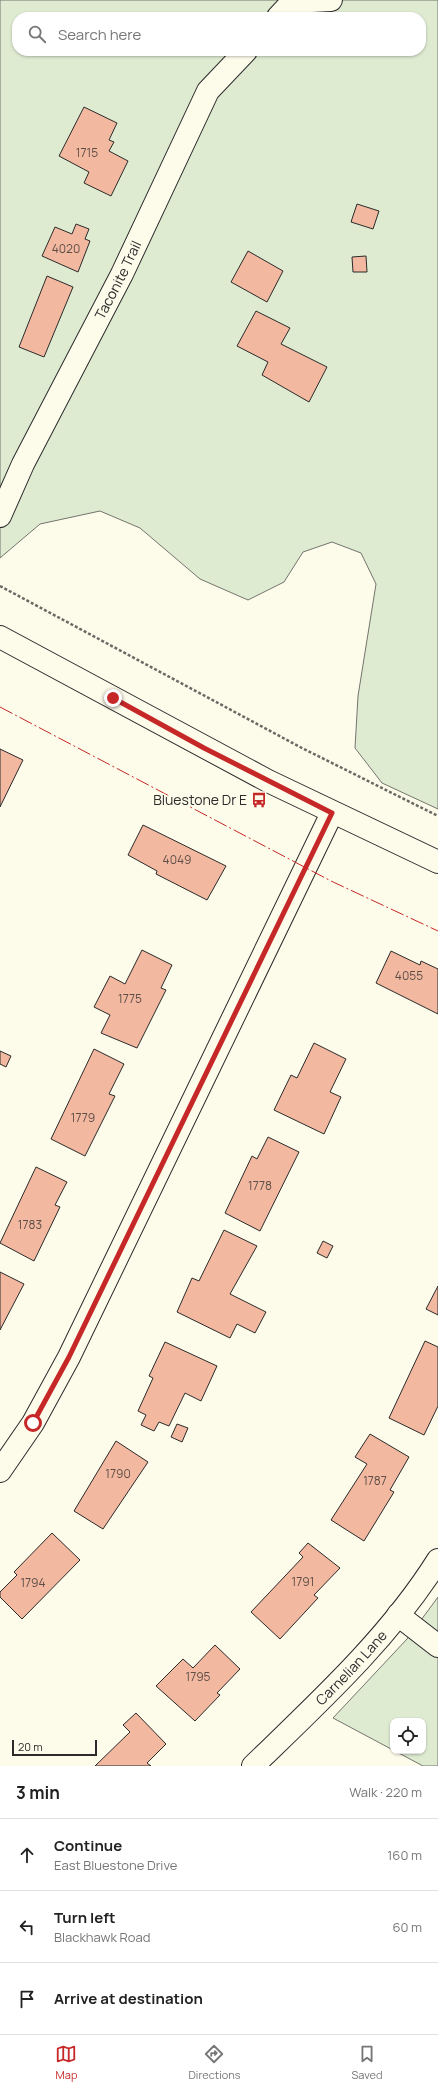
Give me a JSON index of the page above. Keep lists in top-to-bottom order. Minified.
{"streets":{"street":["Taconite Trail","Carnelian Lane"]},"places":{"bus stop":["Bluestone Dr E"]},"house_numbers":["1715","4020","4049","4055","1775","1779","1778","1783","1790","1787","1791","1794","1795"],"scale_bar":"20 m","page":{"search":"Search here","scale":"20 m","heading":["3 min","Walk · 220 m"],"list":[["Continue","East Bluestone Drive","160 m"],["Turn left","Blackhawk Road","60 m"],"Arrive at destination"],"nav":["Map","Directions","Saved"]}}
